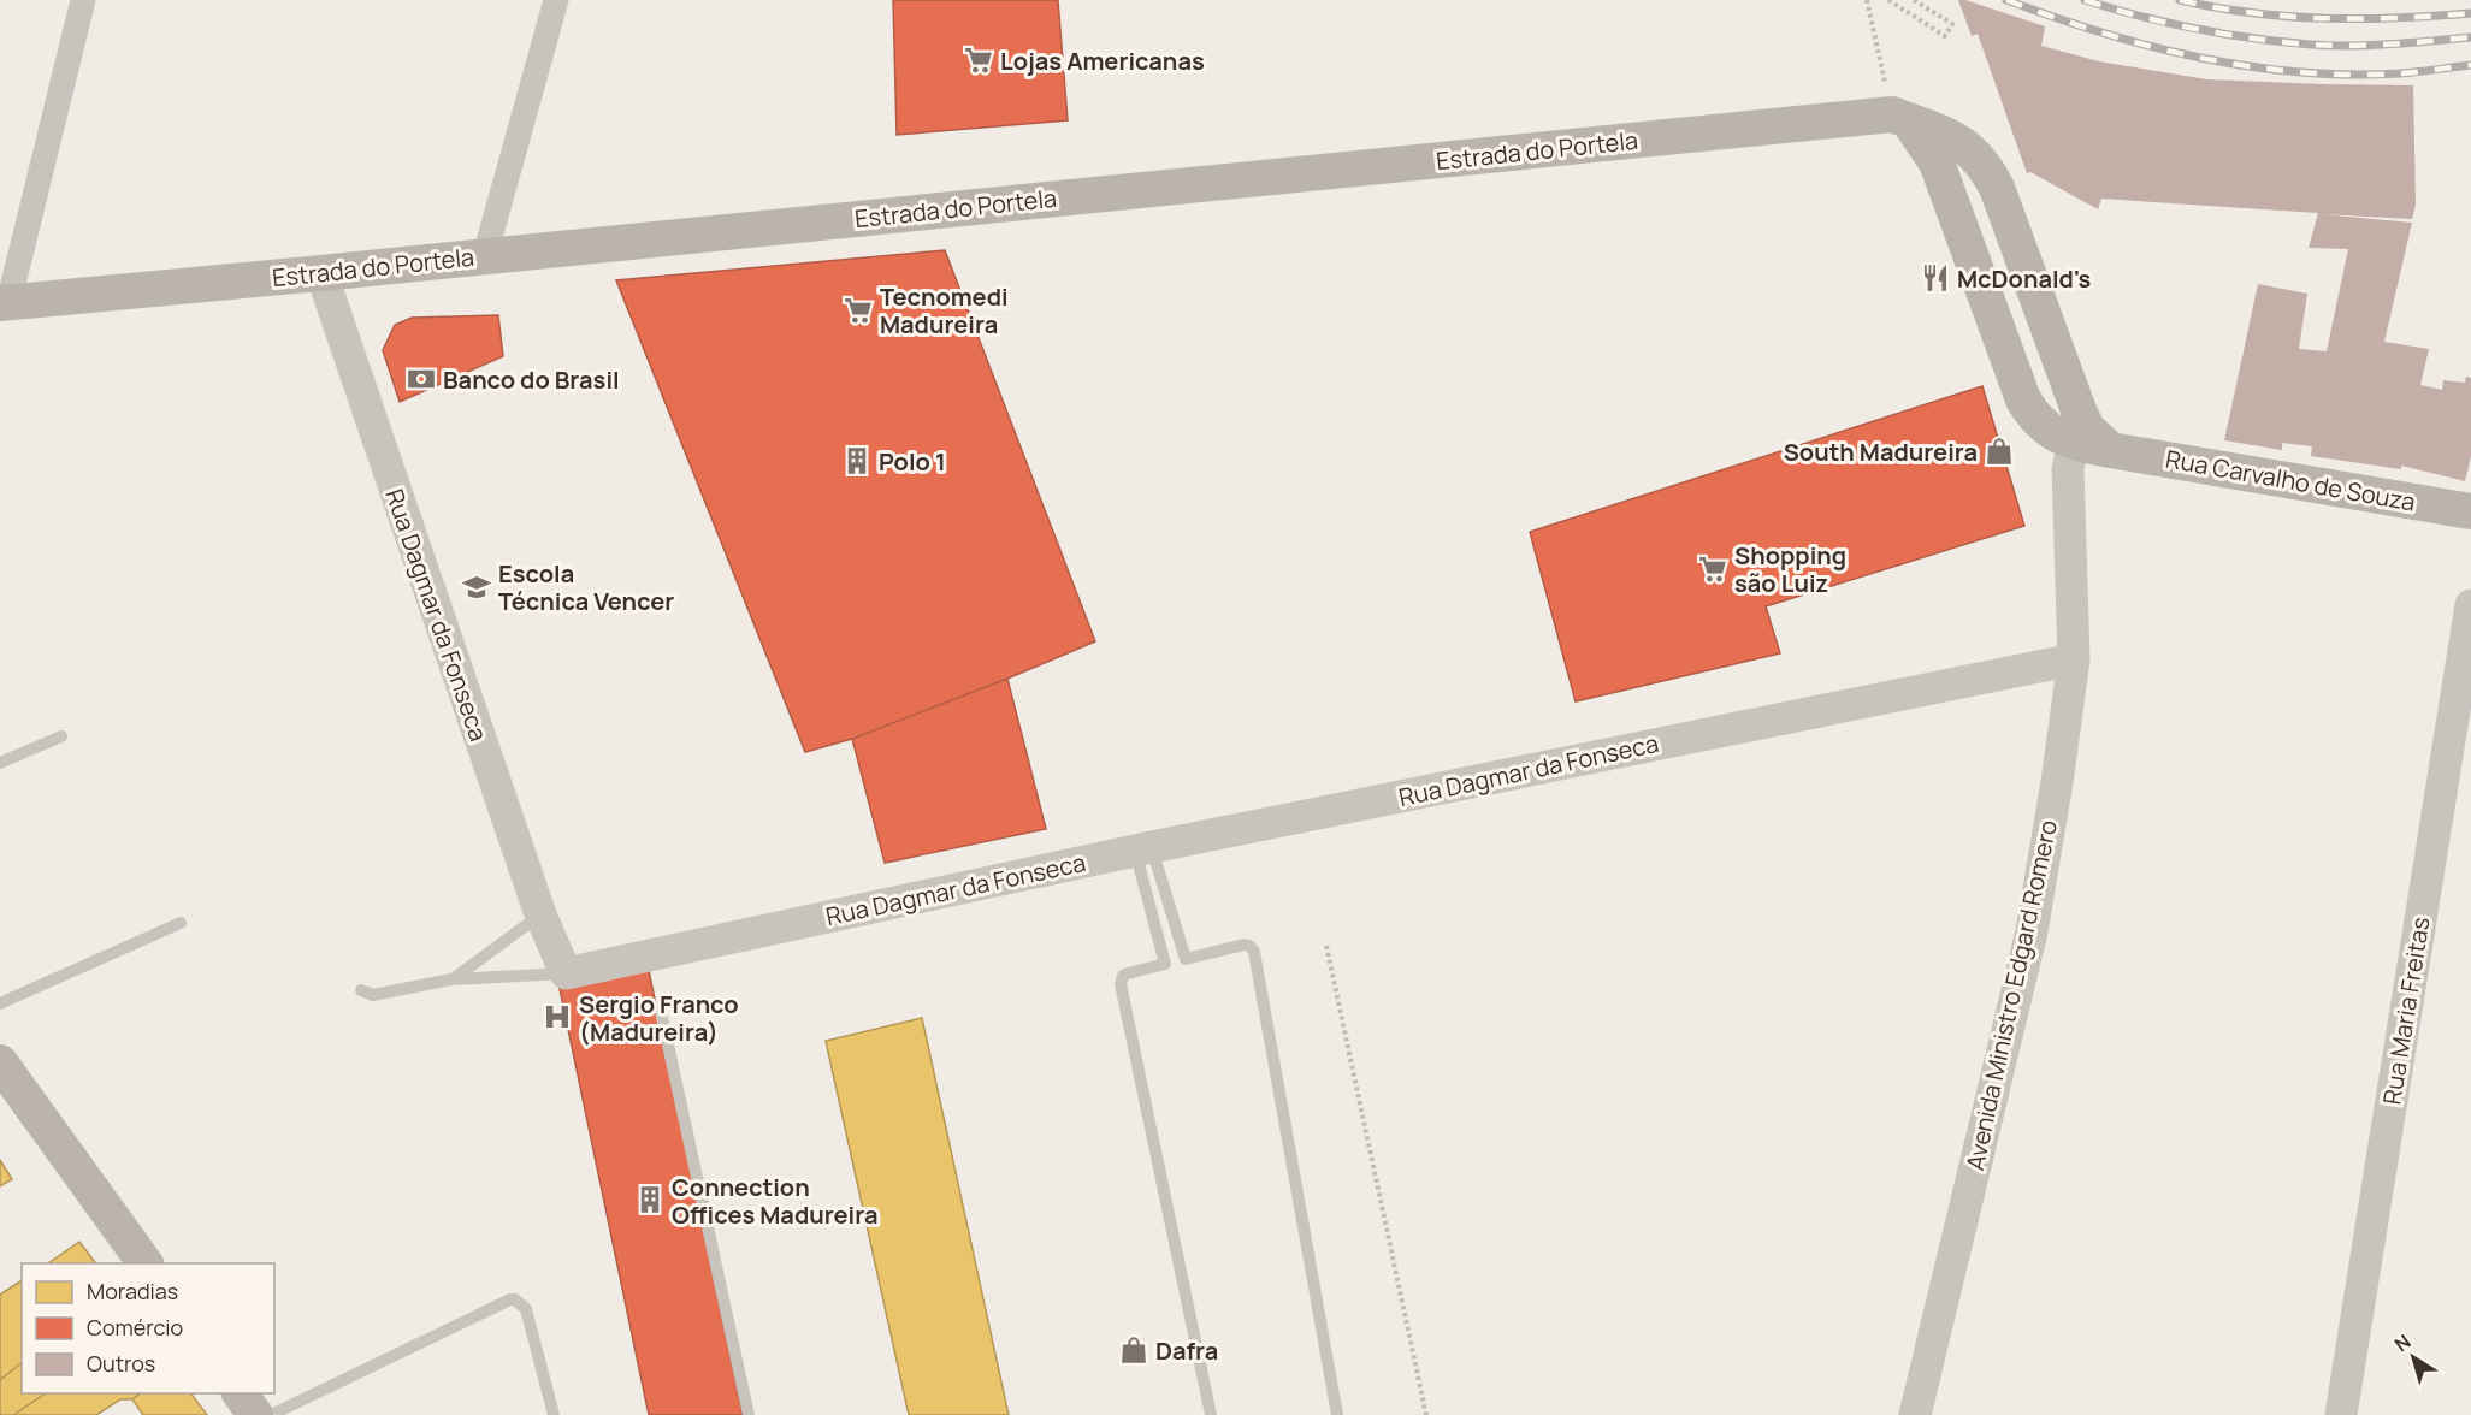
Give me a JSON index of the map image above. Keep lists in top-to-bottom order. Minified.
{"streets":{"main road":["Estrada do Portela","Rua Carvalho de Souza"],"street":["Rua Dagmar da Fonseca","Avenida Ministro Edgard Romero","Rua Maria Freitas"]},"crossings":[["Estrada do Portela","Rua Dagmar da Fonseca"],["Rua Carvalho de Souza","Avenida Ministro Edgard Romero"],["Rua Dagmar da Fonseca","Avenida Ministro Edgard Romero"]],"places":{"supermarket":["Lojas Americanas","Tecnomedi Madureira","Shopping são Luiz"],"restaurant":["McDonald's"],"bank":["Banco do Brasil"],"shop":["South Madureira","Dafra"],"building":["Polo 1","Connection Offices Madureira"],"school or university":["Escola Técnica Vencer"],"hospital":["Sergio Franco (Madureira)"]},"legend":["Moradias","Comércio","Outros"],"north":"top left"}
